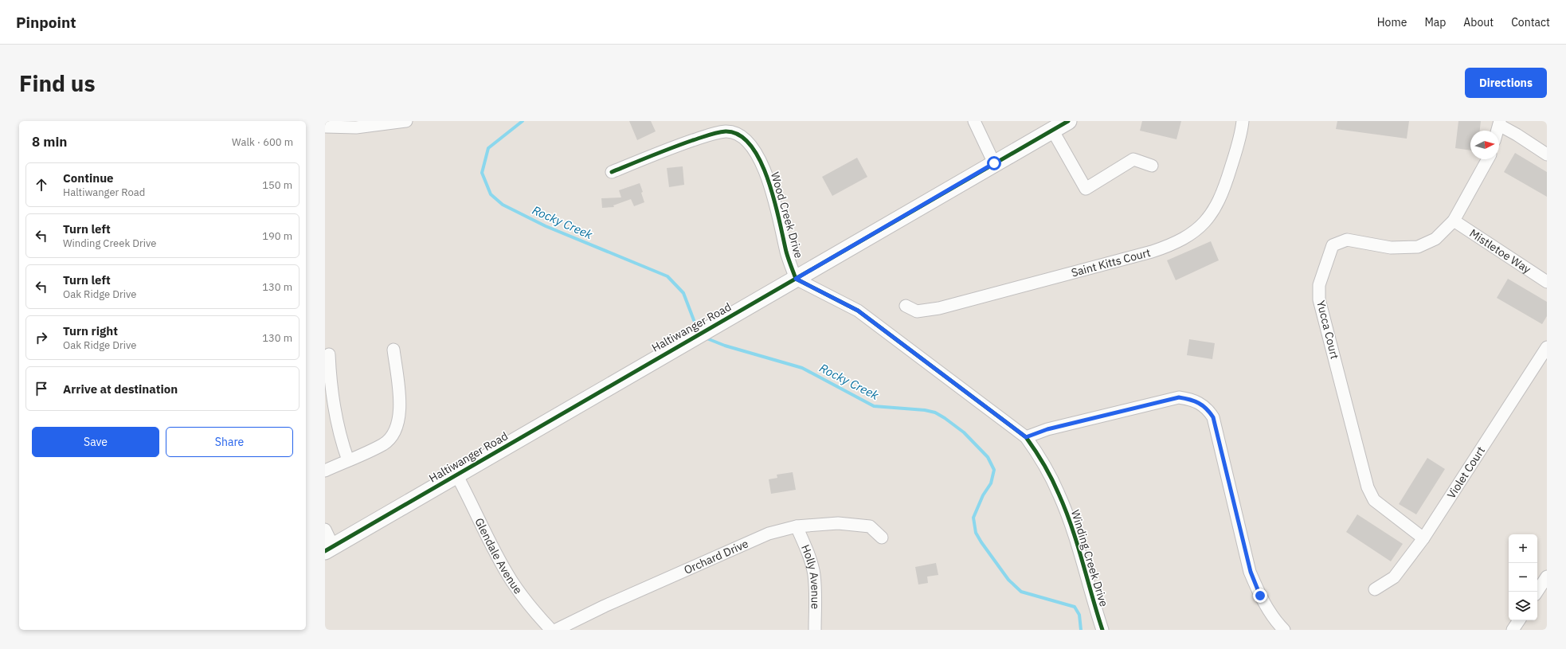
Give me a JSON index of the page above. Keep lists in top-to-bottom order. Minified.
{"streets":{"street":["Wood Creek Drive","Mistletoe Way","Saint Kitts Court","Haltiwanger Road","Yucca Court","Violet Court","Glendale Avenue","Orchard Drive","Winding Creek Drive","Holly Avenue"]},"crossings":[["Wood Creek Drive","Haltiwanger Road"],["Wood Creek Drive","Winding Creek Drive"],["Mistletoe Way","Yucca Court"],["Haltiwanger Road","Glendale Avenue"],["Haltiwanger Road","Winding Creek Drive"],["Yucca Court","Violet Court"],["Orchard Drive","Holly Avenue"]],"water":["Rocky Creek"],"north":"right","page":{"header":"Pinpoint","nav":["Home","Map","About","Contact"],"buttons":["Directions",["Save","Share"]],"title":"Find us","heading":["8 min","Walk · 600 m"],"list":[["Continue","Haltiwanger Road","150 m"],["Turn left","Winding Creek Drive","190 m"],["Turn left","Oak Ridge Drive","130 m"],["Turn right","Oak Ridge Drive","130 m"],"Arrive at destination"],"map_buttons":["+","−"]}}
